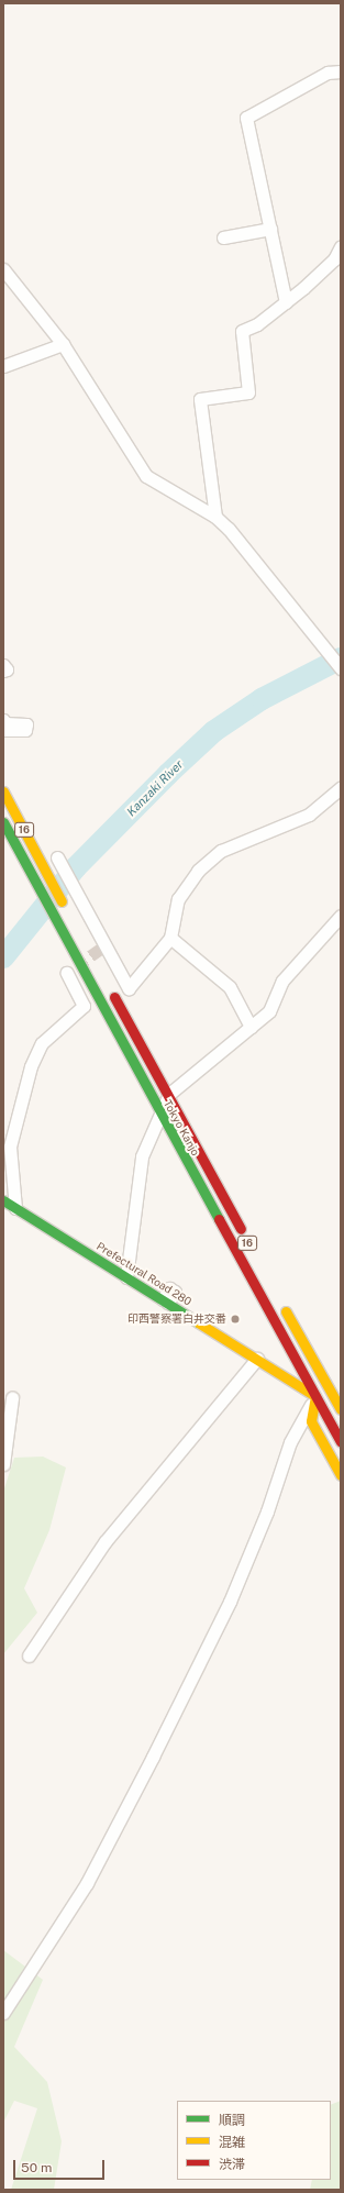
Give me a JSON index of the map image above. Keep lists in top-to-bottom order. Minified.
{"streets":{"main road":["16","Tokyo Kanjo","Prefectural Road 280"]},"crossings":[["Tokyo Kanjo","Prefectural Road 280"]],"water":["Kanzaki River"],"places":["印西警察署白井交番"],"legend":["順調","混雑","渋滞"],"scale_bar":"50 m"}
